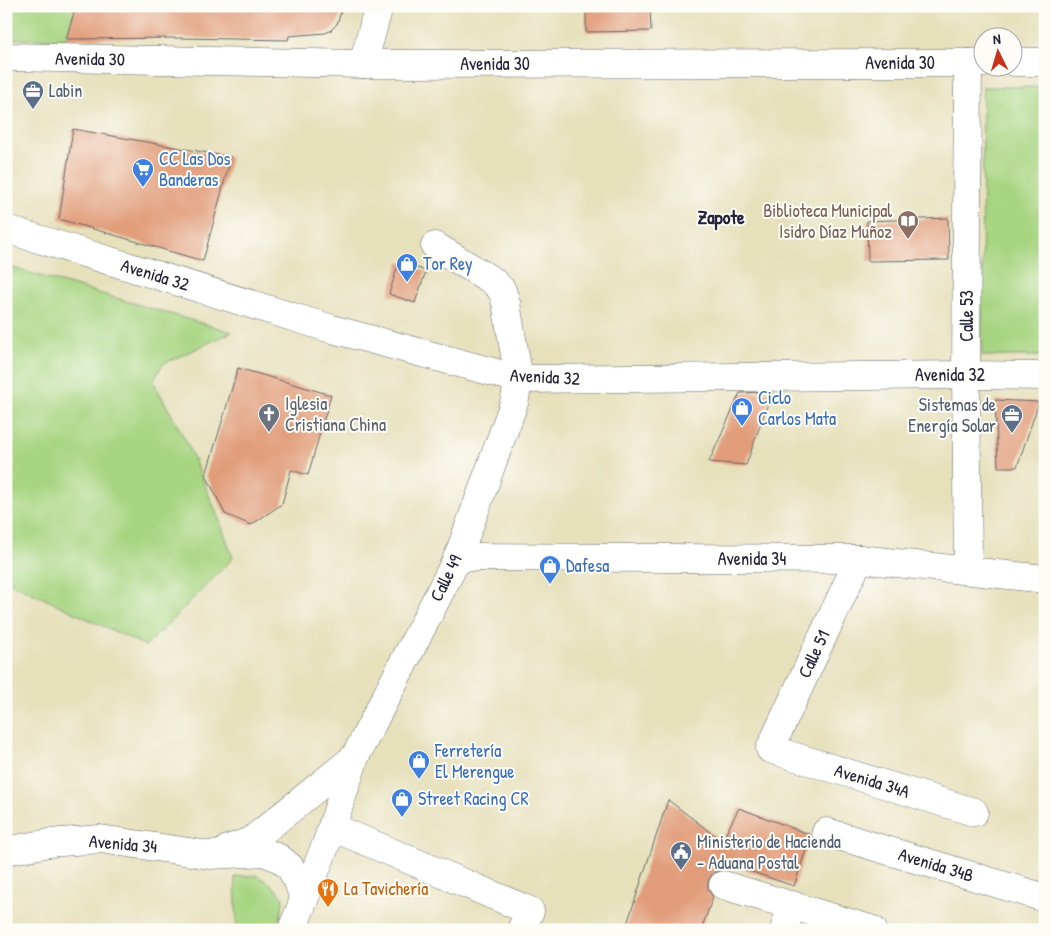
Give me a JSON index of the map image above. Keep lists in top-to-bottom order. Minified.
{"streets":{"street":["Avenida 30","Avenida 32","Calle 53","Avenida 34","Calle 49","Calle 51","Avenida 34A","Avenida 34B"]},"crossings":[["Avenida 32","Calle 53"],["Avenida 32","Calle 49"],["Calle 53","Avenida 34"],["Avenida 34","Calle 49"],["Avenida 34","Calle 51"],["Calle 51","Avenida 34A"]],"districts":["Zapote"],"places":{"office":["Labin","Sistemas de Energía Solar"],"supermarket":["CC Las Dos Banderas"],"library":["Biblioteca Municipal Isidro Díaz Muñoz"],"shop":["Tor Rey","Ciclo Carlos Mata","Dafesa","Ferretería El Merengue","Street Racing CR"],"church":["Iglesia Cristiana China"],"public building":["Ministerio de Hacienda - Aduana Postal"],"restaurant":["La Tavichería"]},"north":"top"}
